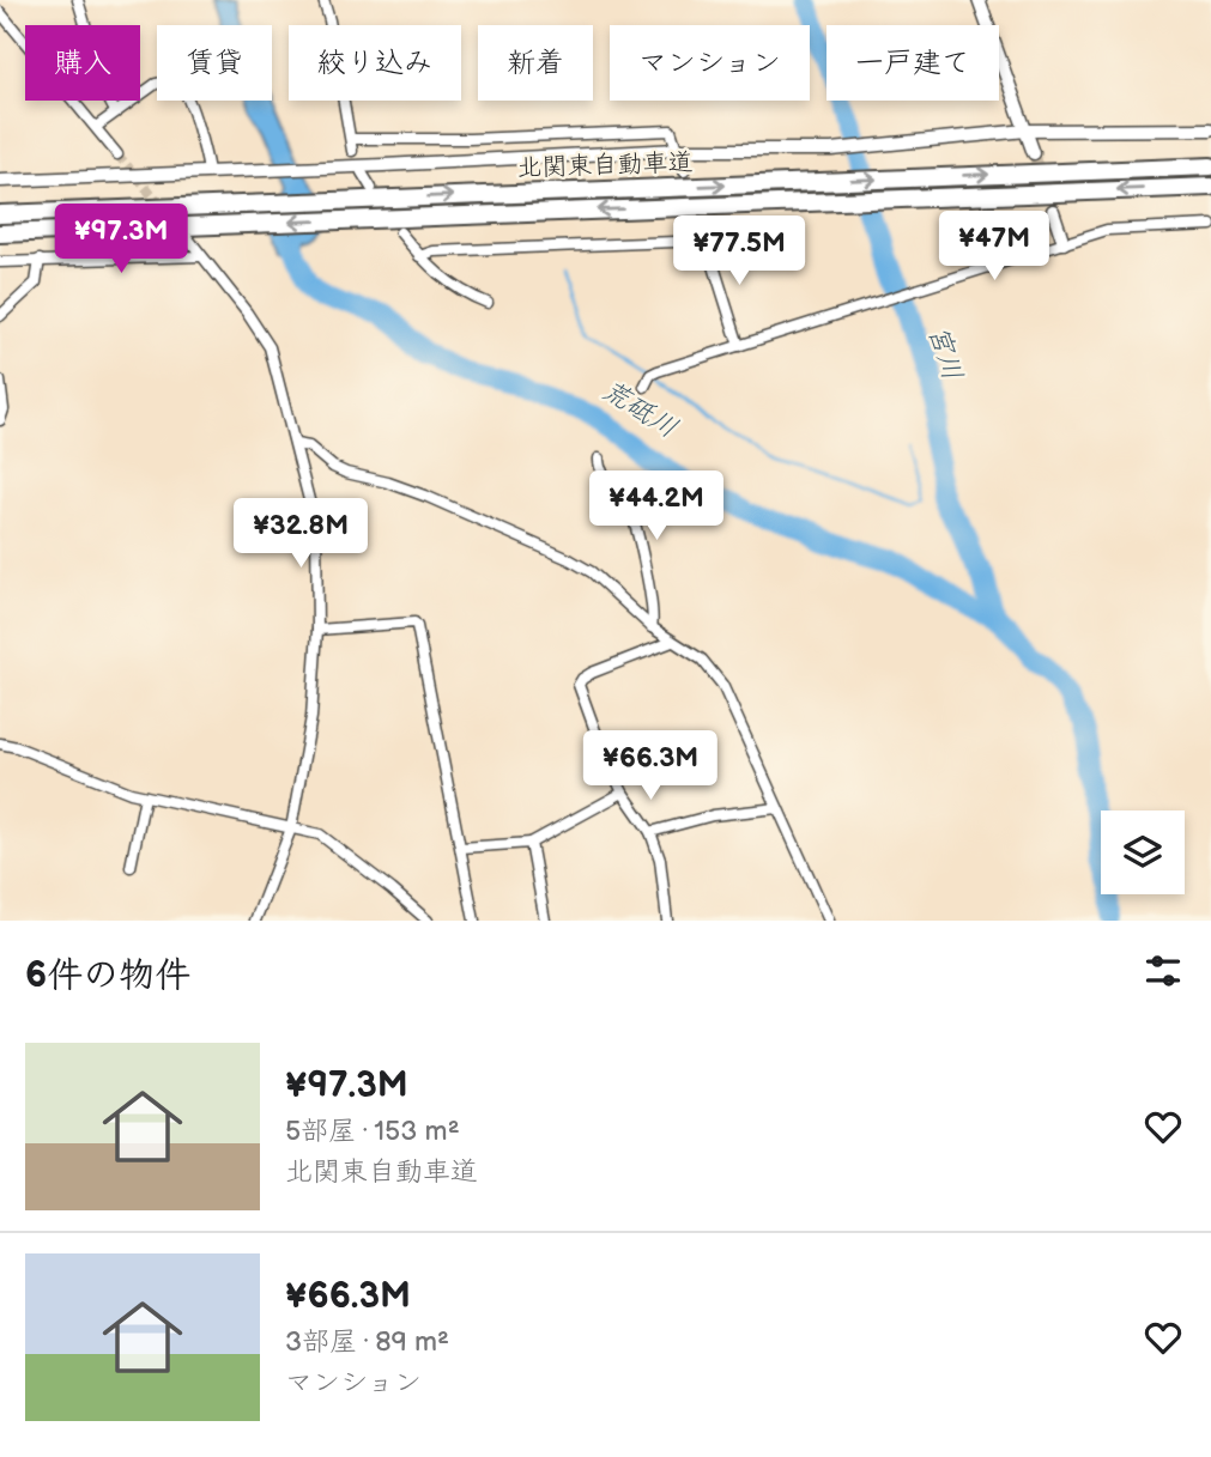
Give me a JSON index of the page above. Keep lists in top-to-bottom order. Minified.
{"streets":{"highway":["北関東自動車道"]},"water":["宮川","荒砥川"],"page":{"chip":["購入","賃貸","絞り込み","新着","マンション","一戸建て"],"price":["¥97.3M","¥47M","¥77.5M","¥44.2M","¥32.8M","¥66.3M"],"heading":"6件の物件","list":[{"name":"¥97.3M","note":"5部屋 · 153 m² · 北関東自動車道"},{"name":"¥66.3M","note":"3部屋 · 89 m² · マンション"}]}}
